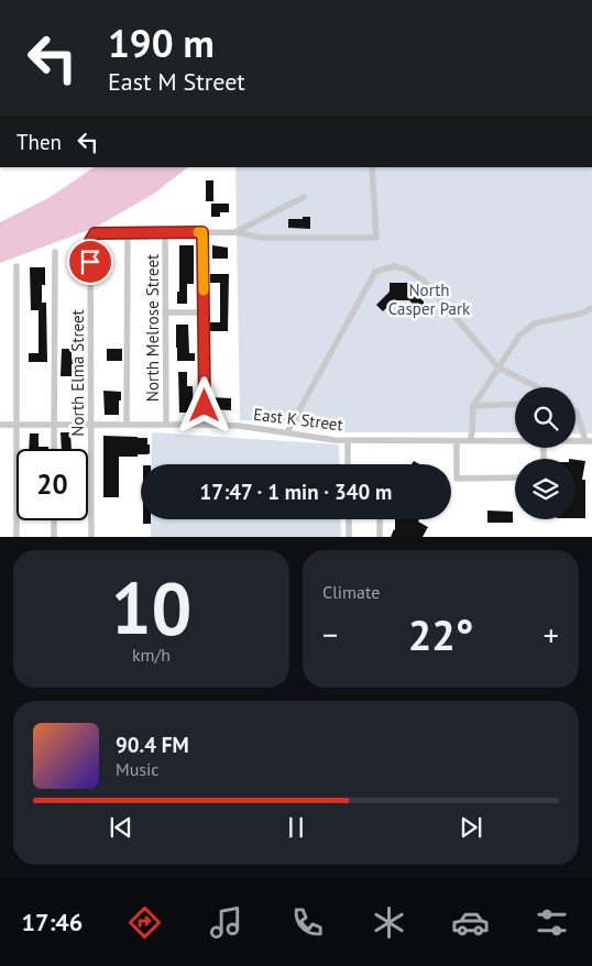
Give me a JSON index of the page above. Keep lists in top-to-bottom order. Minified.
{"streets":{"street":["North Melrose Street","North Elma Street","East K Street"]},"crossings":[["North Melrose Street","East K Street"],["North Elma Street","East K Street"]],"parks":["North Casper Park"],"page":{"turn":["190 m","East M Street"],"then":"Then","limit":"20","trip":"17:47 · 1 min · 340 m","tile":[["10","km/h"],"Climate"],"heat":["−","22°","+"],"song":["90.4 FM","Music"],"tabs":"17:46"}}
